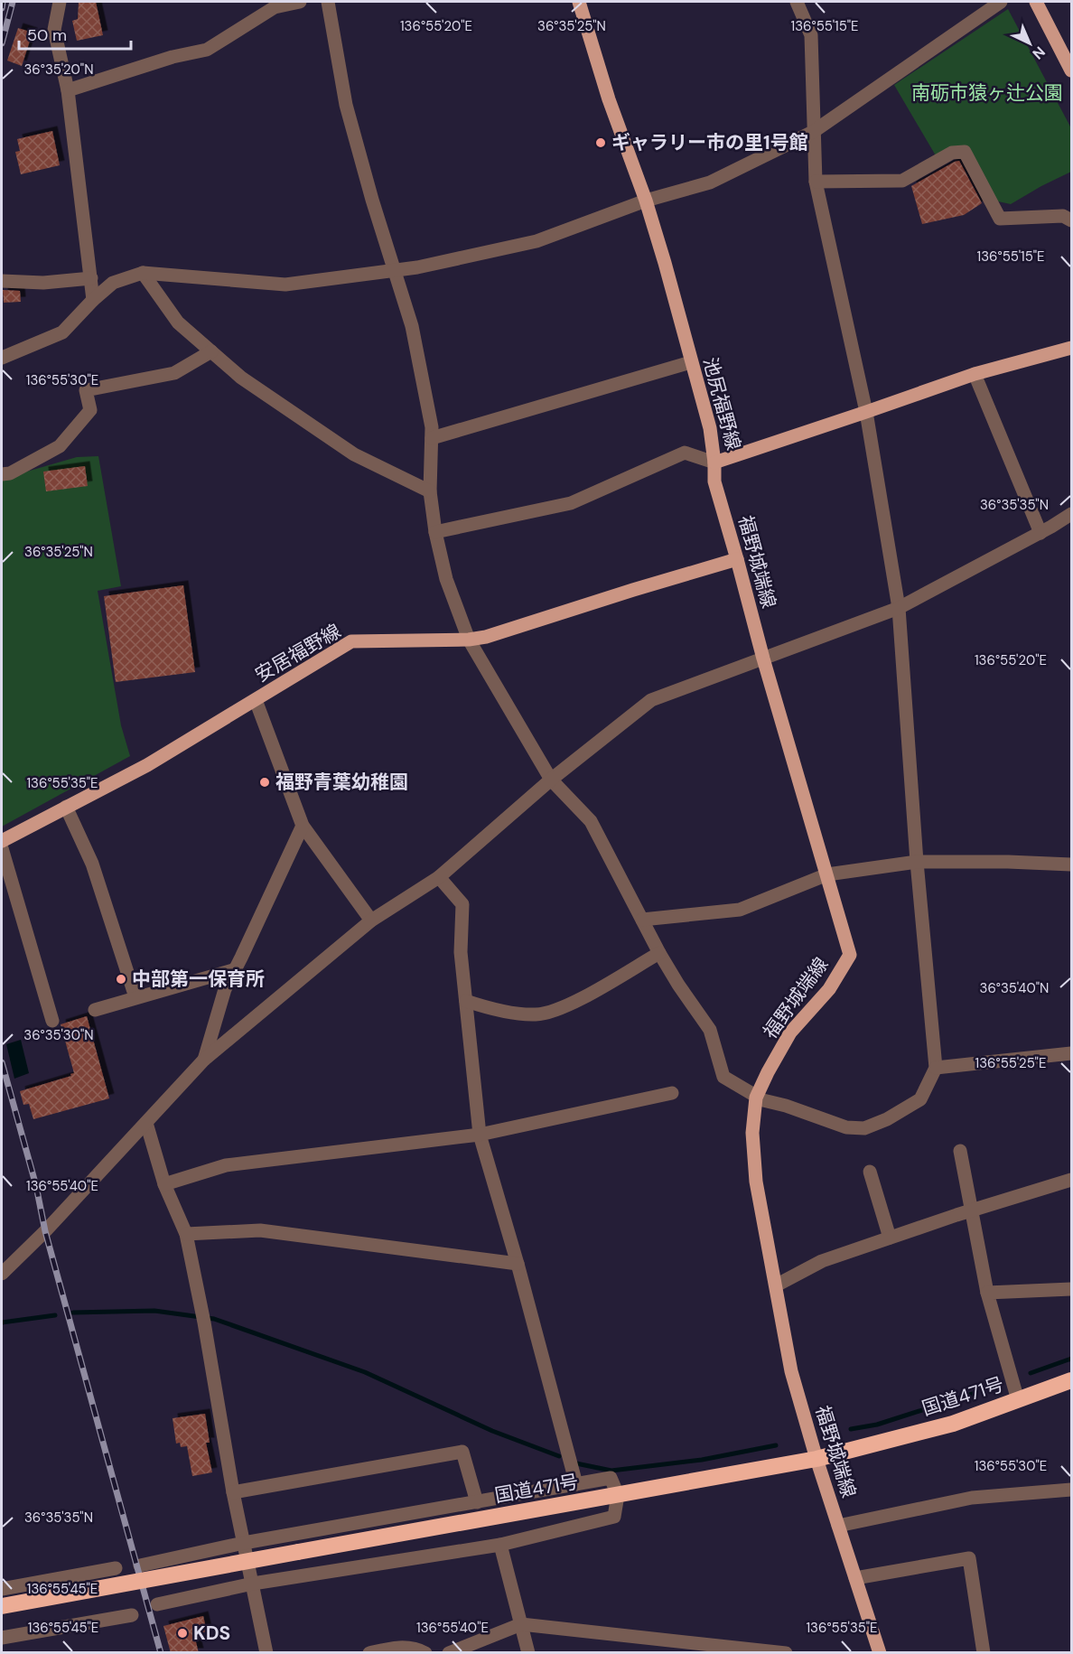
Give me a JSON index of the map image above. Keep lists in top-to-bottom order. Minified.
{"streets":{"highway":["国道471号"],"main road":["池尻福野線","福野城端線","安居福野線"]},"crossings":[["池尻福野線","福野城端線"],["福野城端線","安居福野線"],["福野城端線","国道471号"]],"parks":["南砺市猿ヶ辻公園"],"places":["ギャラリー市の里1号館","福野青葉幼稚園","中部第一保育所","KDS"],"scale_bar":"50 m","north":"bottom right","coordinates":["36°35'25\"N","136°55'20\"E","136°55'15\"E","36°35'20\"N","136°55'30\"E","36°35'35\"N","136°55'35\"E","36°35'40\"N","36°35'30\"N","136°55'25\"E","136°55'40\"E","136°55'45\"E"]}
